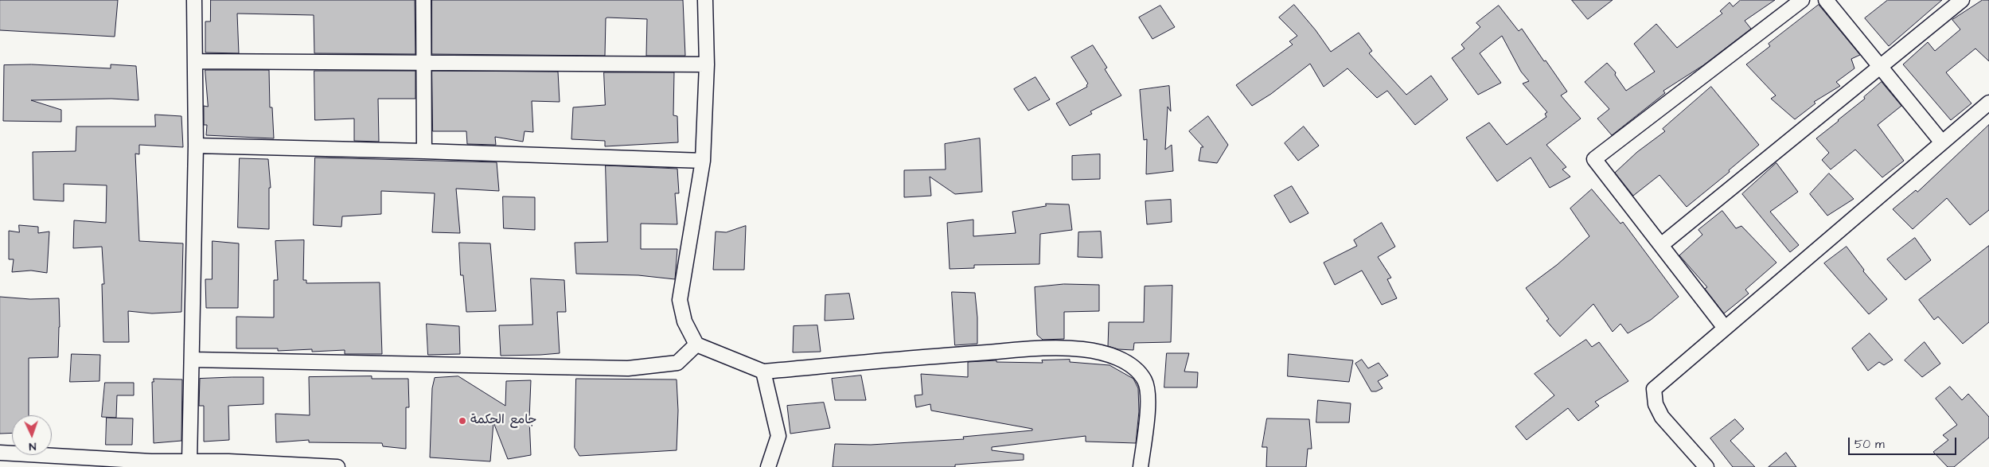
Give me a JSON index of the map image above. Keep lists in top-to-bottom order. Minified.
{"places":["جامع الحكمة"],"scale_bar":"50 m","north":"bottom"}
